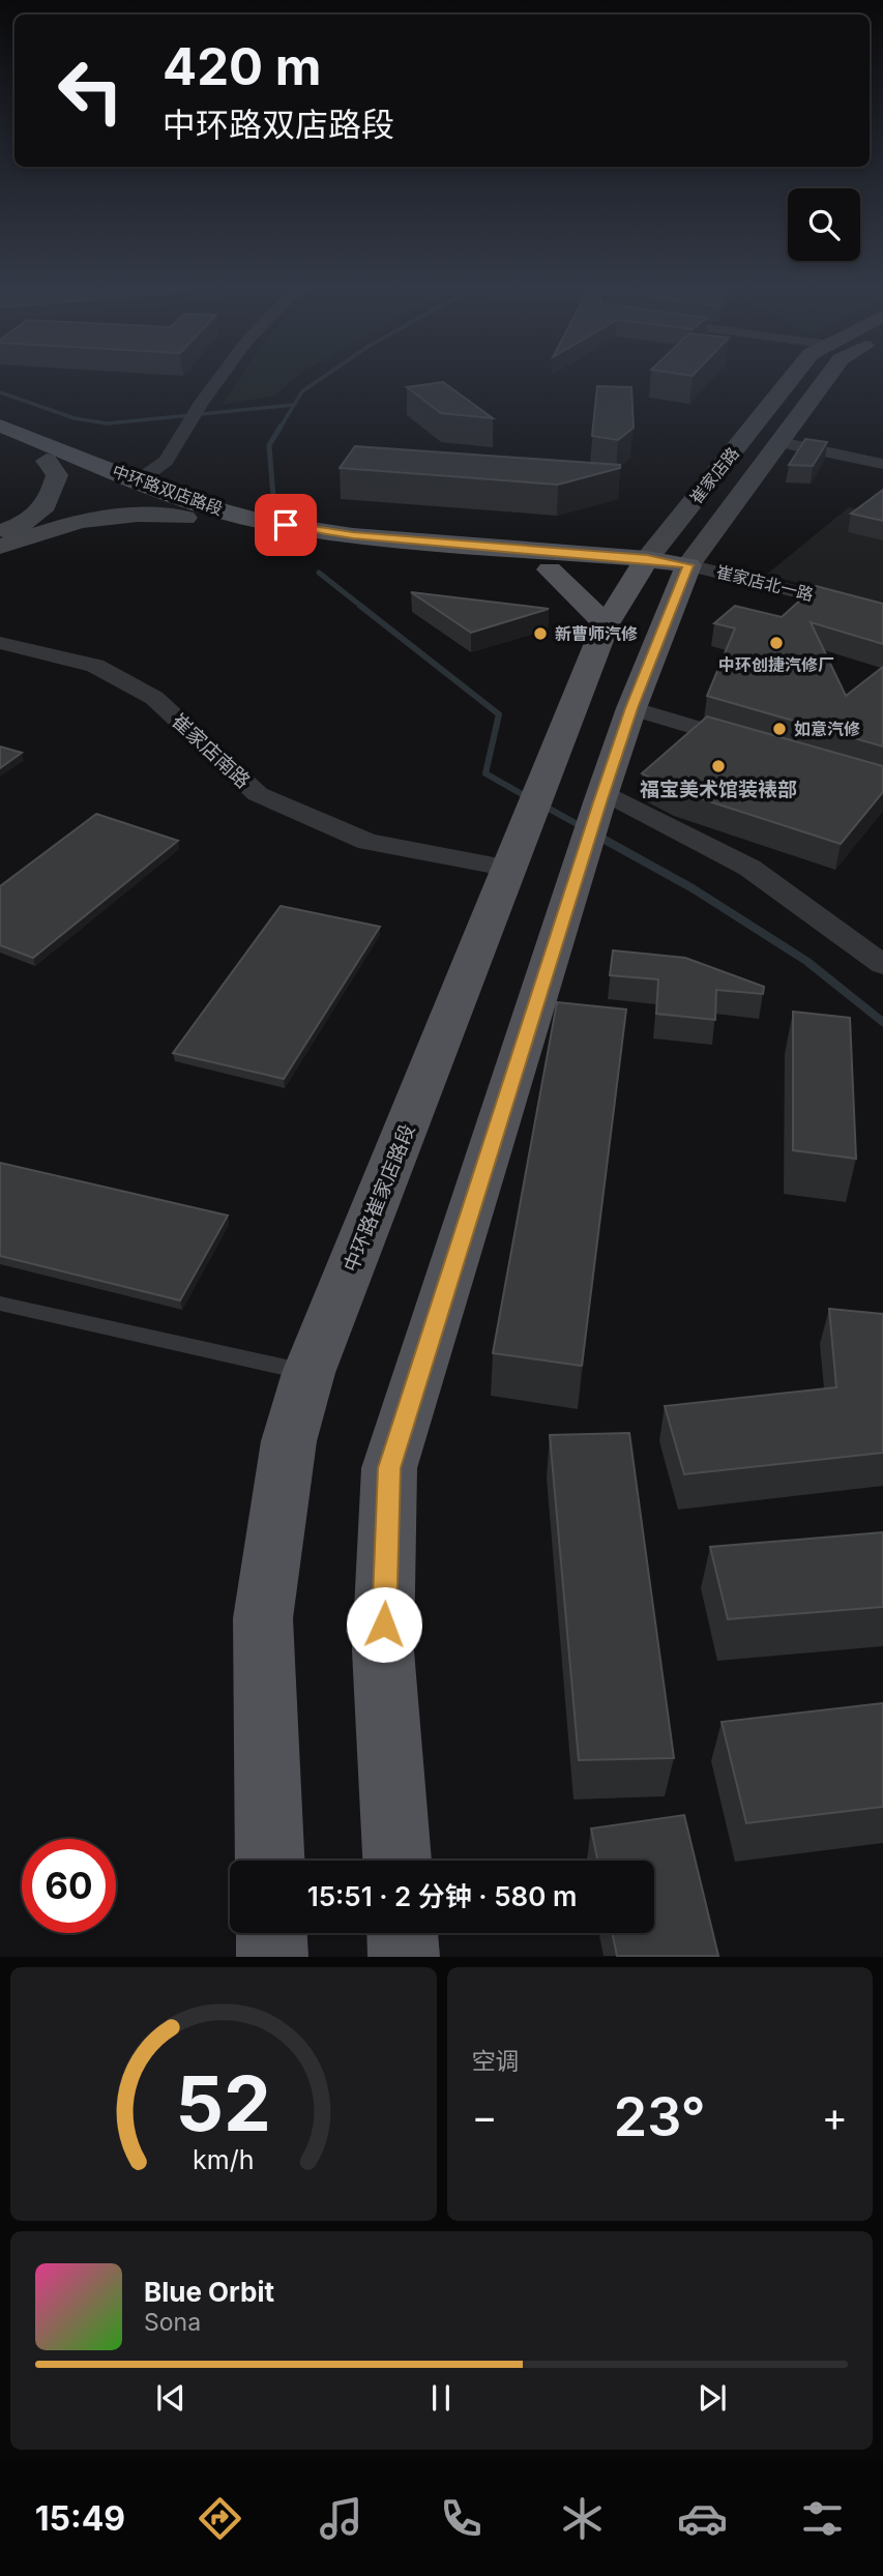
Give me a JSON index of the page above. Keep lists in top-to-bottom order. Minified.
{"streets":{"main road":["崔家店路","中环路双店路段","中环路崔家店路段"],"street":["崔家店北一路","崔家店南路"]},"crossings":[["崔家店路","中环路双店路段"],["崔家店路","崔家店北一路"],["崔家店路","中环路崔家店路段"],["中环路双店路段","崔家店北一路"],["中环路双店路段","中环路崔家店路段"],["崔家店南路","中环路崔家店路段"]],"places":["新曹师汽修","中环创捷汽修厂","如意汽修","福宝美术馆装裱部"],"page":{"turn":["420 m","中环路双店路段"],"limit":"60","trip":"15:51 · 2 分钟 · 580 m","tile":"空调","heat":["−","23°","+"],"song":["Blue Orbit","Sona"],"tabs":"15:49","gauge":["52","km/h"]}}
